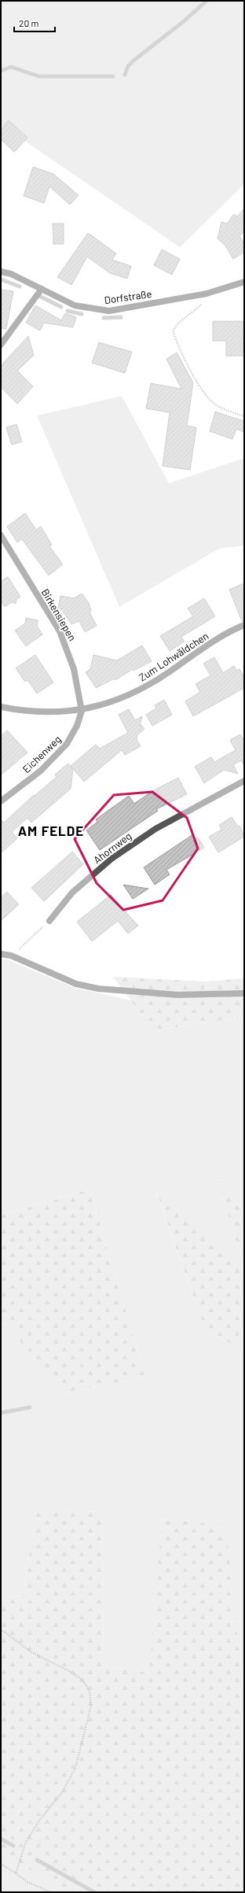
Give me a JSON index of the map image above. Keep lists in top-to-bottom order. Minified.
{"streets":{"street":["Dorfstraße","Birkensiepen","Zum Lohwäldchen","Eichenweg","Ahornweg"]},"crossings":[["Birkensiepen","Zum Lohwäldchen"],["Birkensiepen","Eichenweg"],["Zum Lohwäldchen","Eichenweg"]],"districts":["AM FELDE"],"scale_bar":"20 m"}
